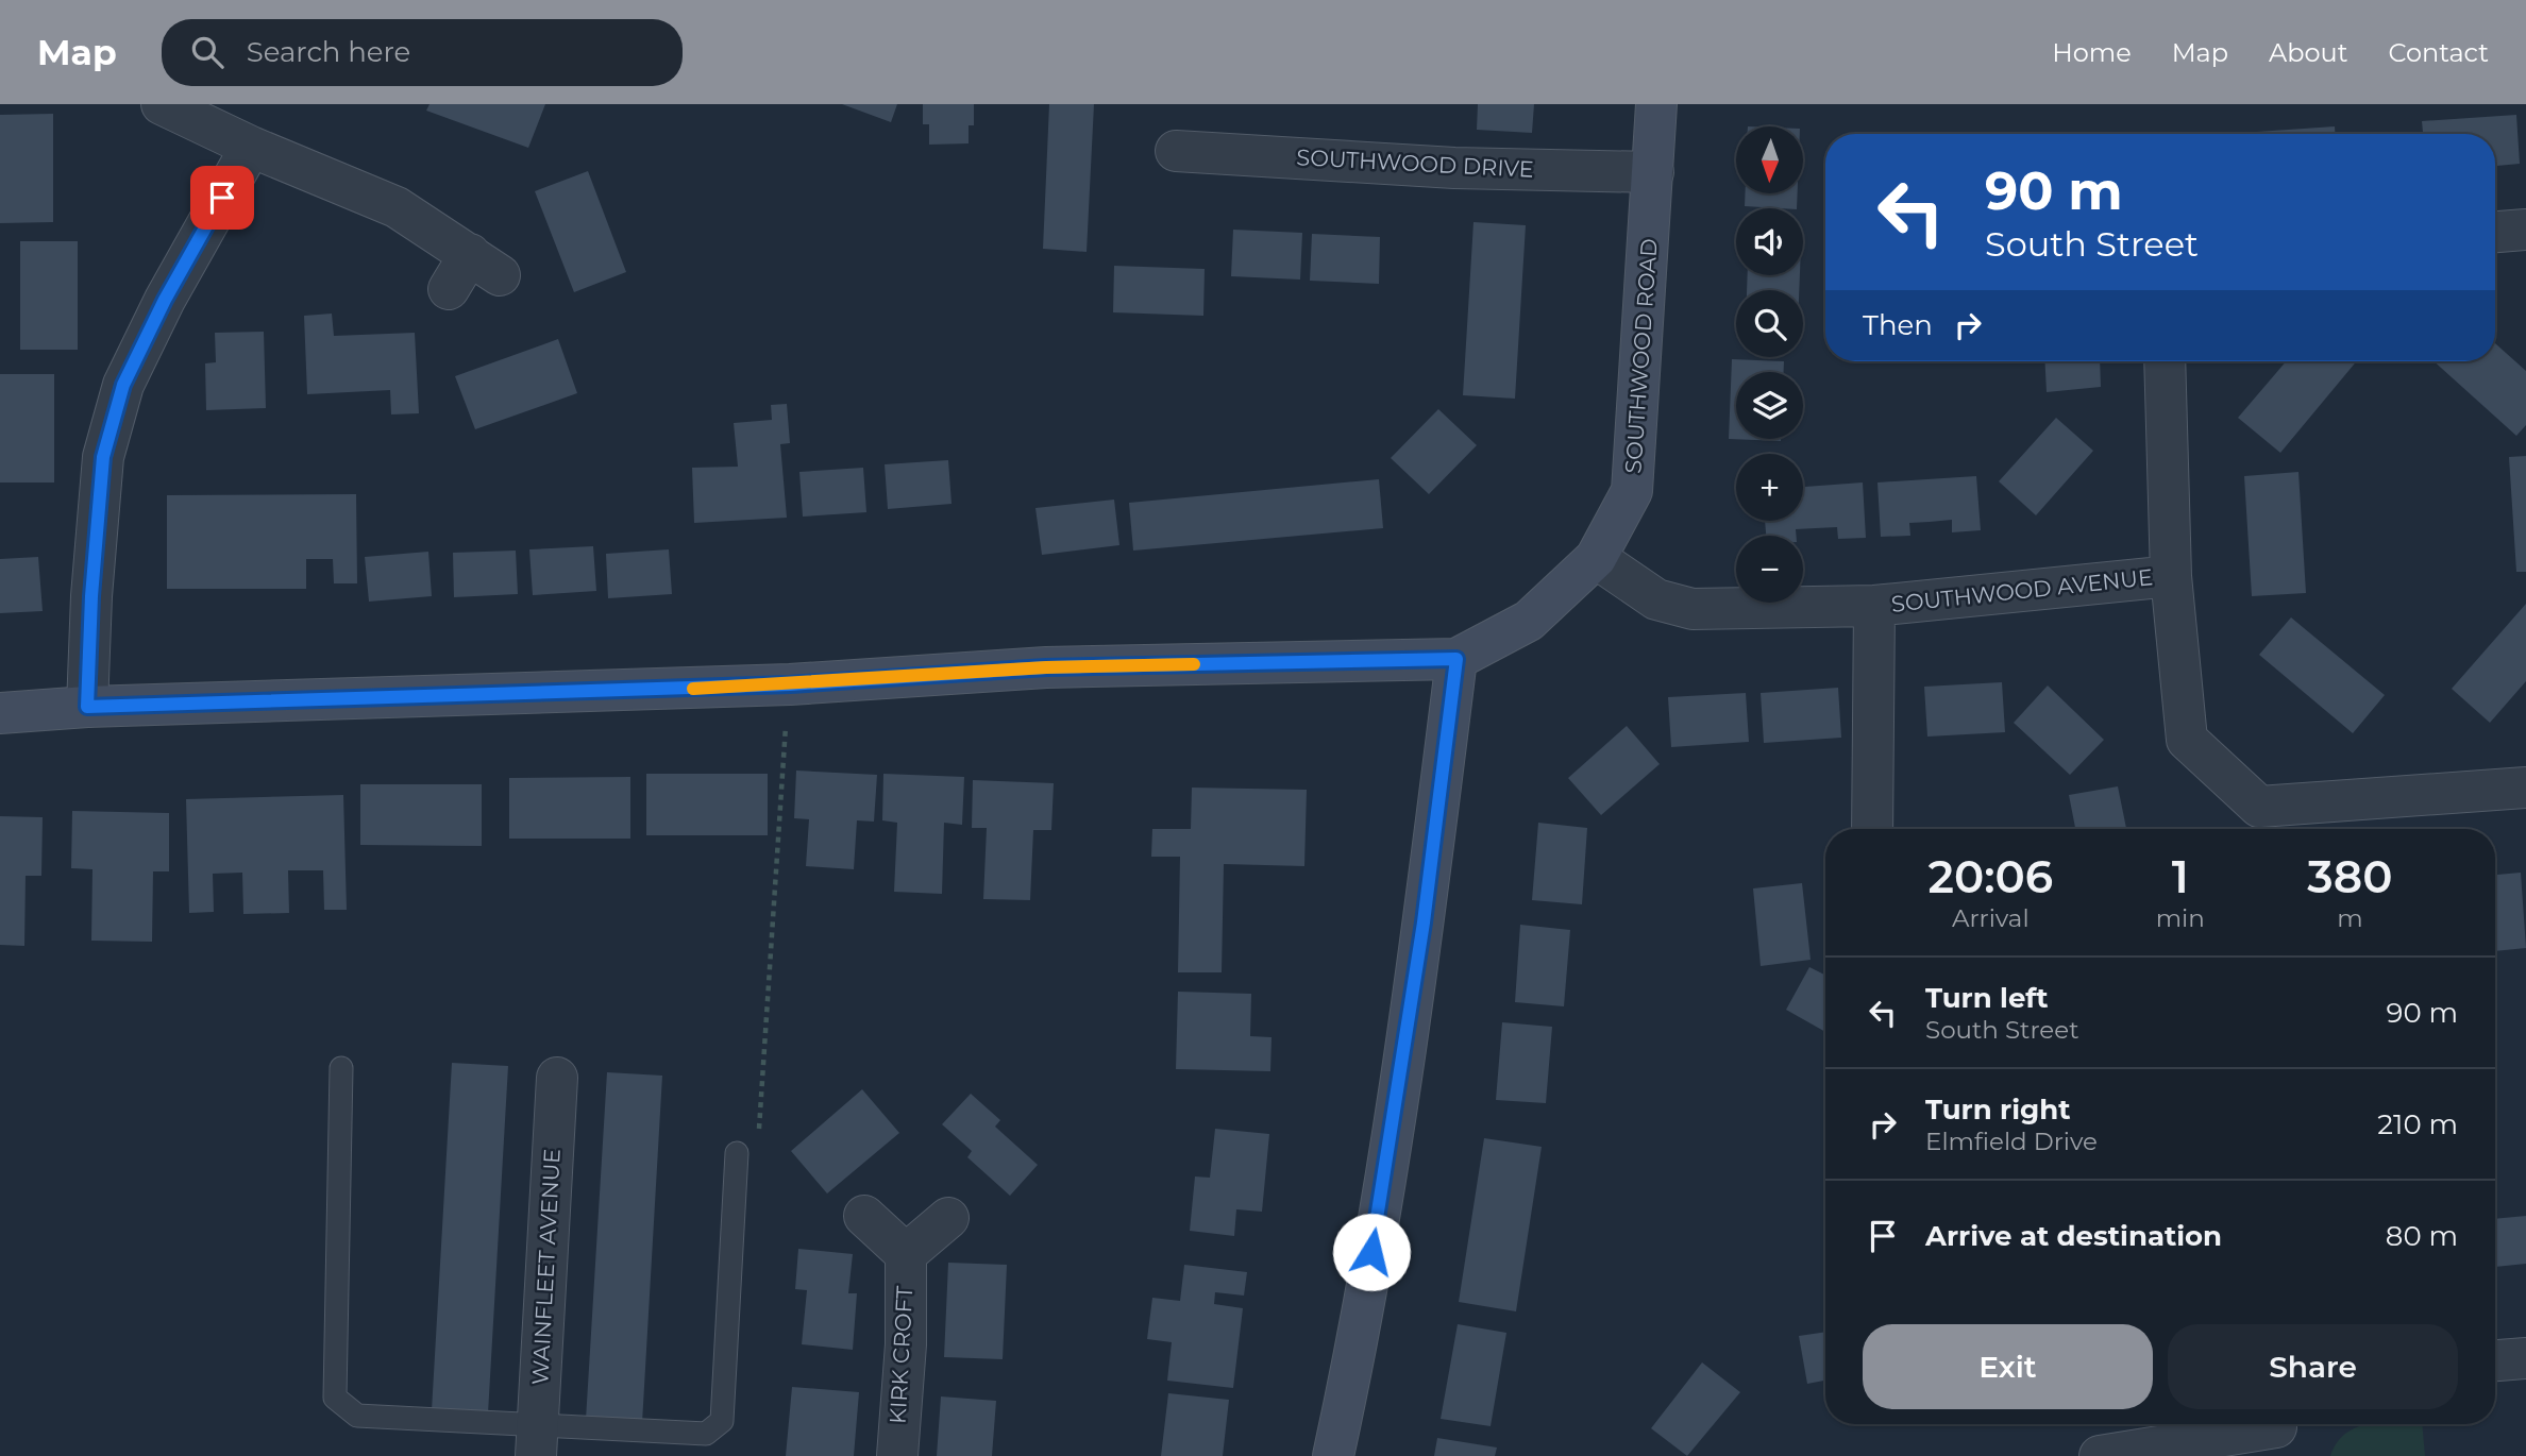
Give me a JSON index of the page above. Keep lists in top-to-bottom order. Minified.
{"streets":{"main road":["SOUTHWOOD ROAD"],"street":["SOUTHWOOD DRIVE","SOUTHWOOD AVENUE","WAINFLEET AVENUE","KIRK CROFT"]},"crossings":[["SOUTHWOOD DRIVE","SOUTHWOOD ROAD"],["SOUTHWOOD ROAD","SOUTHWOOD AVENUE"]],"north":"bottom","page":{"header":"Map","search":"Search here","nav":["Home","Map","About","Contact"],"map_buttons":["+","−"],"turn":["90 m","South Street"],"then":"Then","eta":["20:06","Arrival","1","min","380","m"],"list":[{"name":"Turn left","note":"South Street","value":"90 m"},{"name":"Turn right","note":"Elmfield Drive","value":"210 m"},{"name":"Arrive at destination","value":"80 m"}],"buttons":["Exit","Share"]}}
